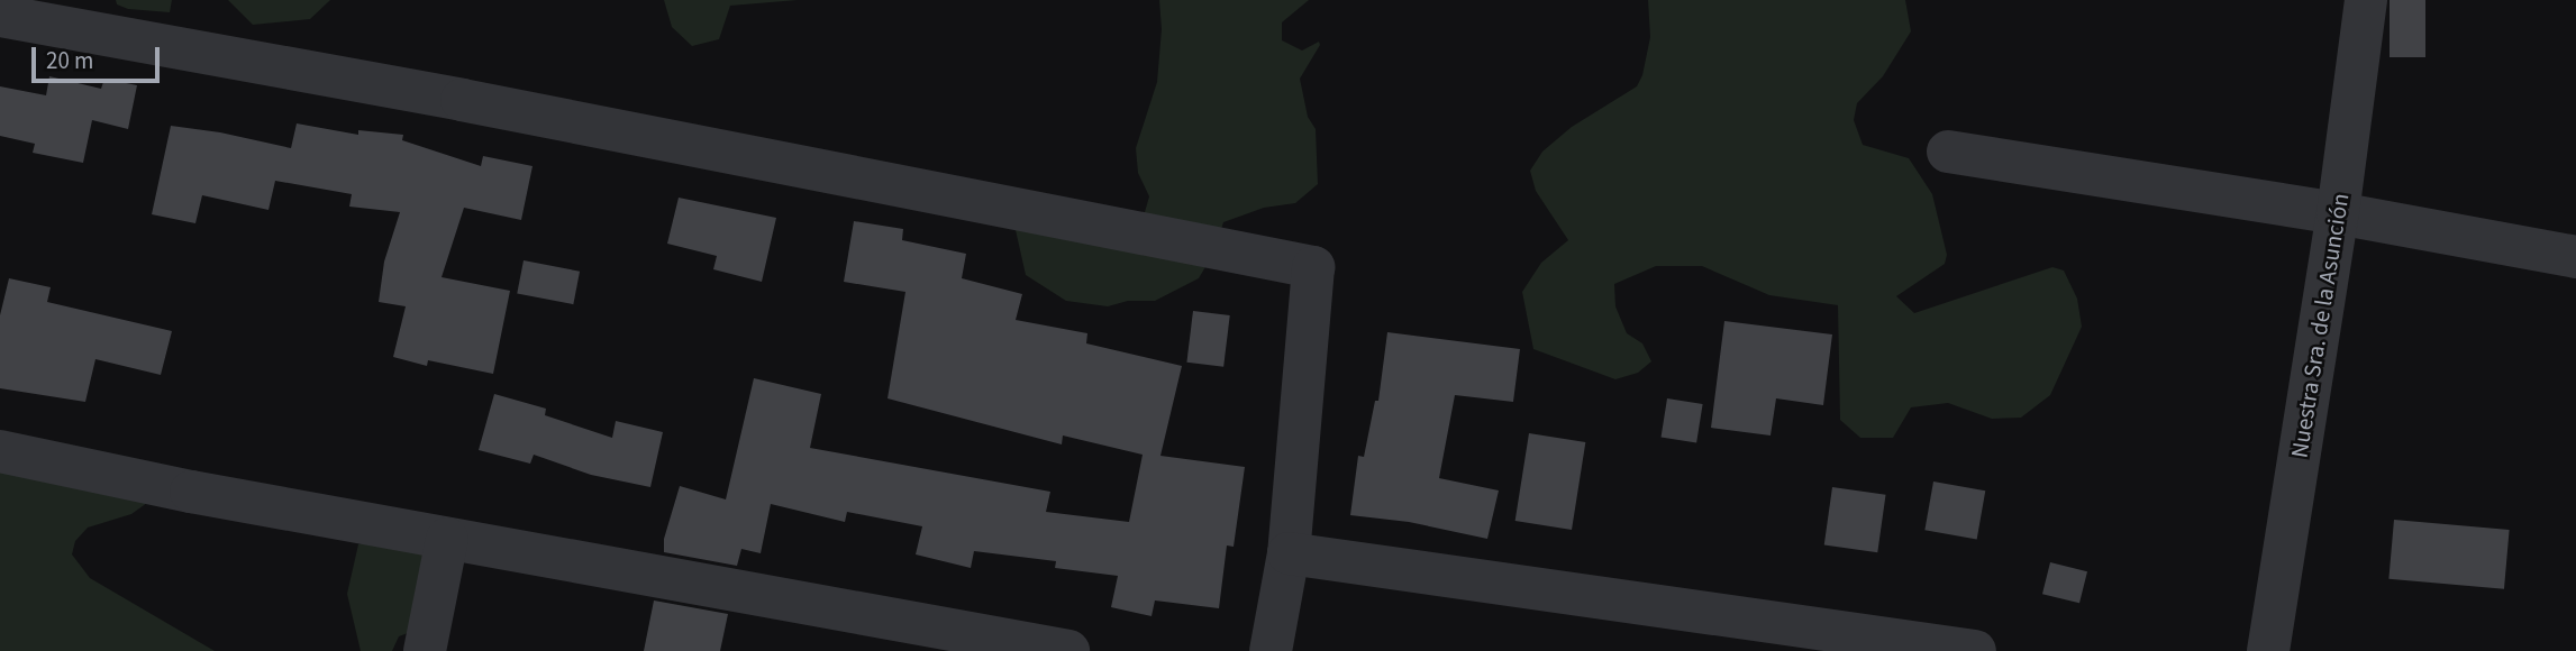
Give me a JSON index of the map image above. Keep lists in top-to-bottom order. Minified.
{"streets":{"street":["Nuestra Sra. de la Asunción"]},"scale_bar":"20 m"}
